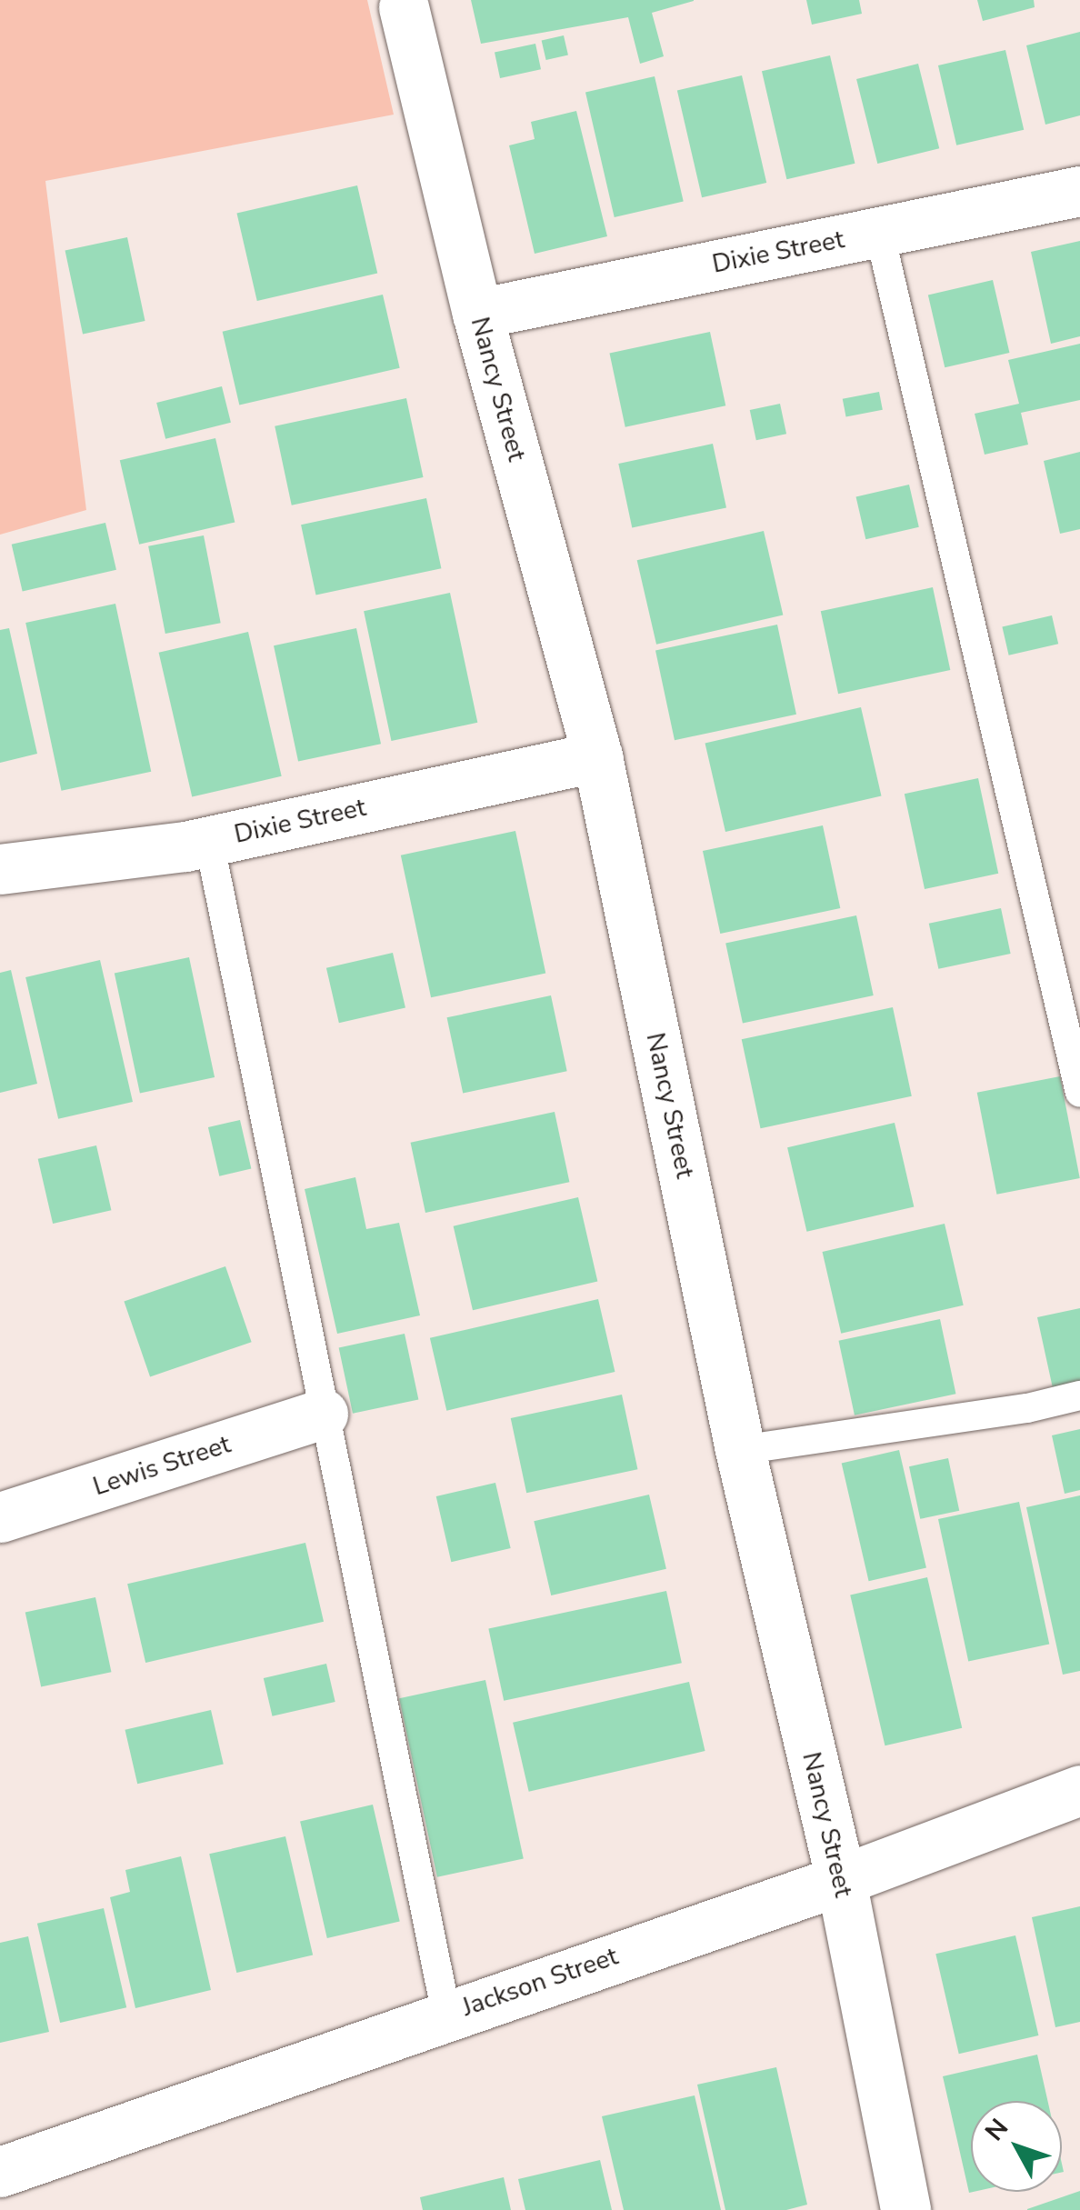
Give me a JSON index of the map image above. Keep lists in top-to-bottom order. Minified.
{"streets":{"street":["Dixie Street","Nancy Street","Lewis Street","Jackson Street"]},"crossings":[["Dixie Street","Nancy Street"],["Nancy Street","Jackson Street"]],"north":"top left"}
